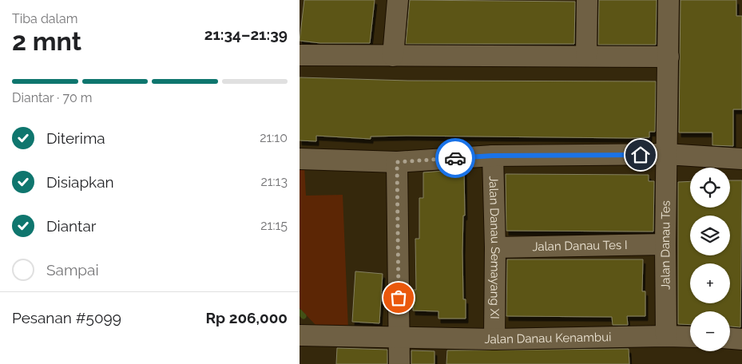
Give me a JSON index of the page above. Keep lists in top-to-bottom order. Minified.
{"streets":{"street":["Jalan Danau Tes","Jalan Danau Tes I","Jalan Danau Semayang XI","Jalan Danau Kenambui"]},"crossings":[["Jalan Danau Tes","Jalan Danau Tes I"],["Jalan Danau Tes","Jalan Danau Kenambui"],["Jalan Danau Tes I","Jalan Danau Semayang XI"],["Jalan Danau Semayang XI","Jalan Danau Kenambui"]],"page":{"heading":["2 mnt","Tiba dalam","21:34–21:39"],"panel":["Pesanan #5099","Rp 206,000"],"bar":"Diantar · 70 m","list":[["Diterima","21:10"],["Disiapkan","21:13"],["Diantar","21:15"],"Sampai"],"map_buttons":["+","−"]}}
